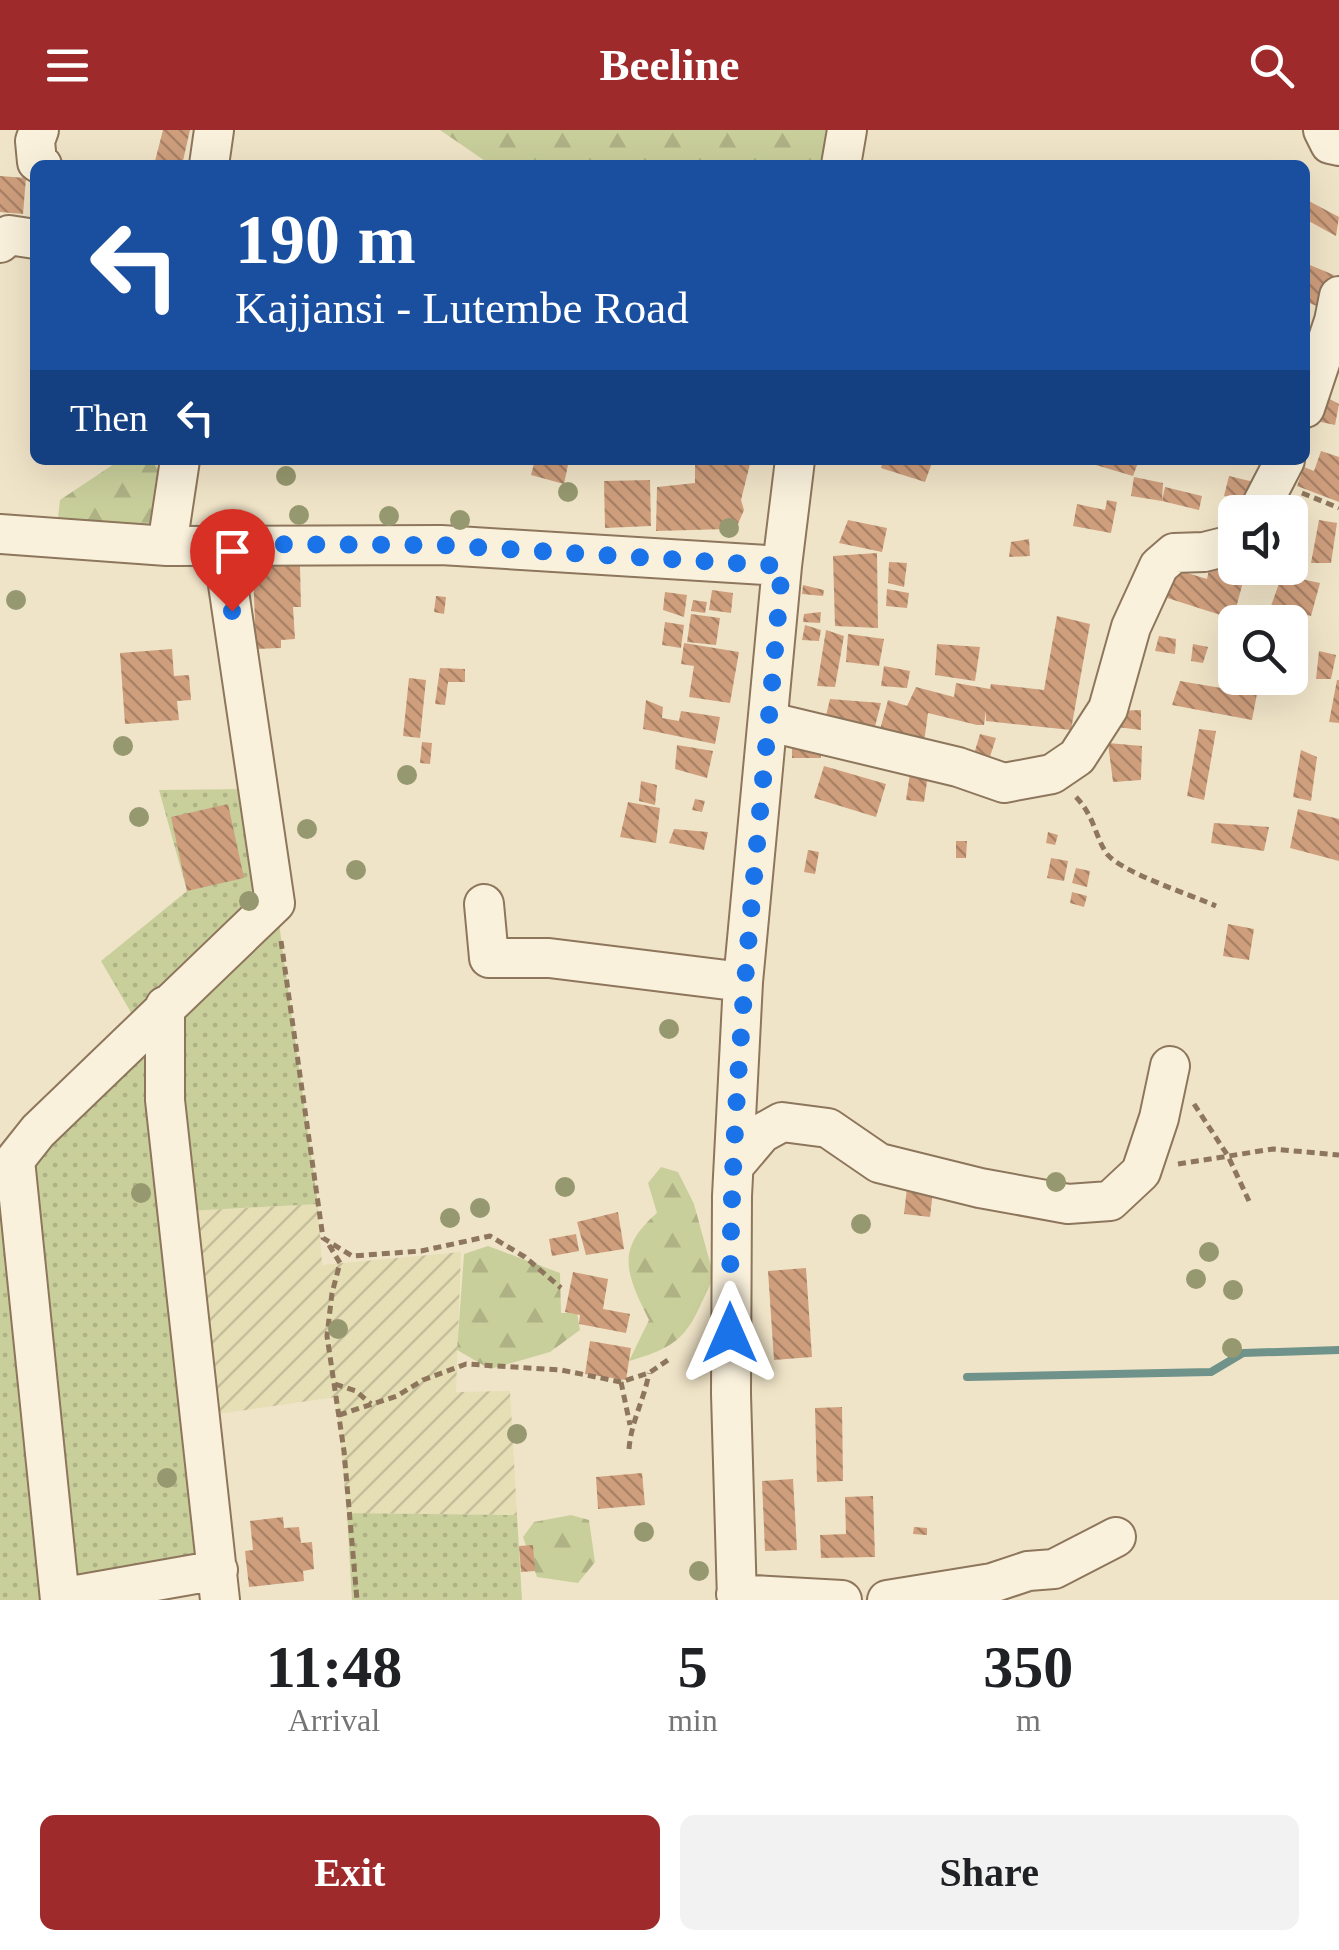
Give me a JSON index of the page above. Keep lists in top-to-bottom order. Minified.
{"page":{"header":"Beeline","turn":["190 m","Kajjansi - Lutembe Road"],"then":"Then","eta":["11:48","Arrival","5","min","350","m"],"buttons":["Exit","Share"]}}
